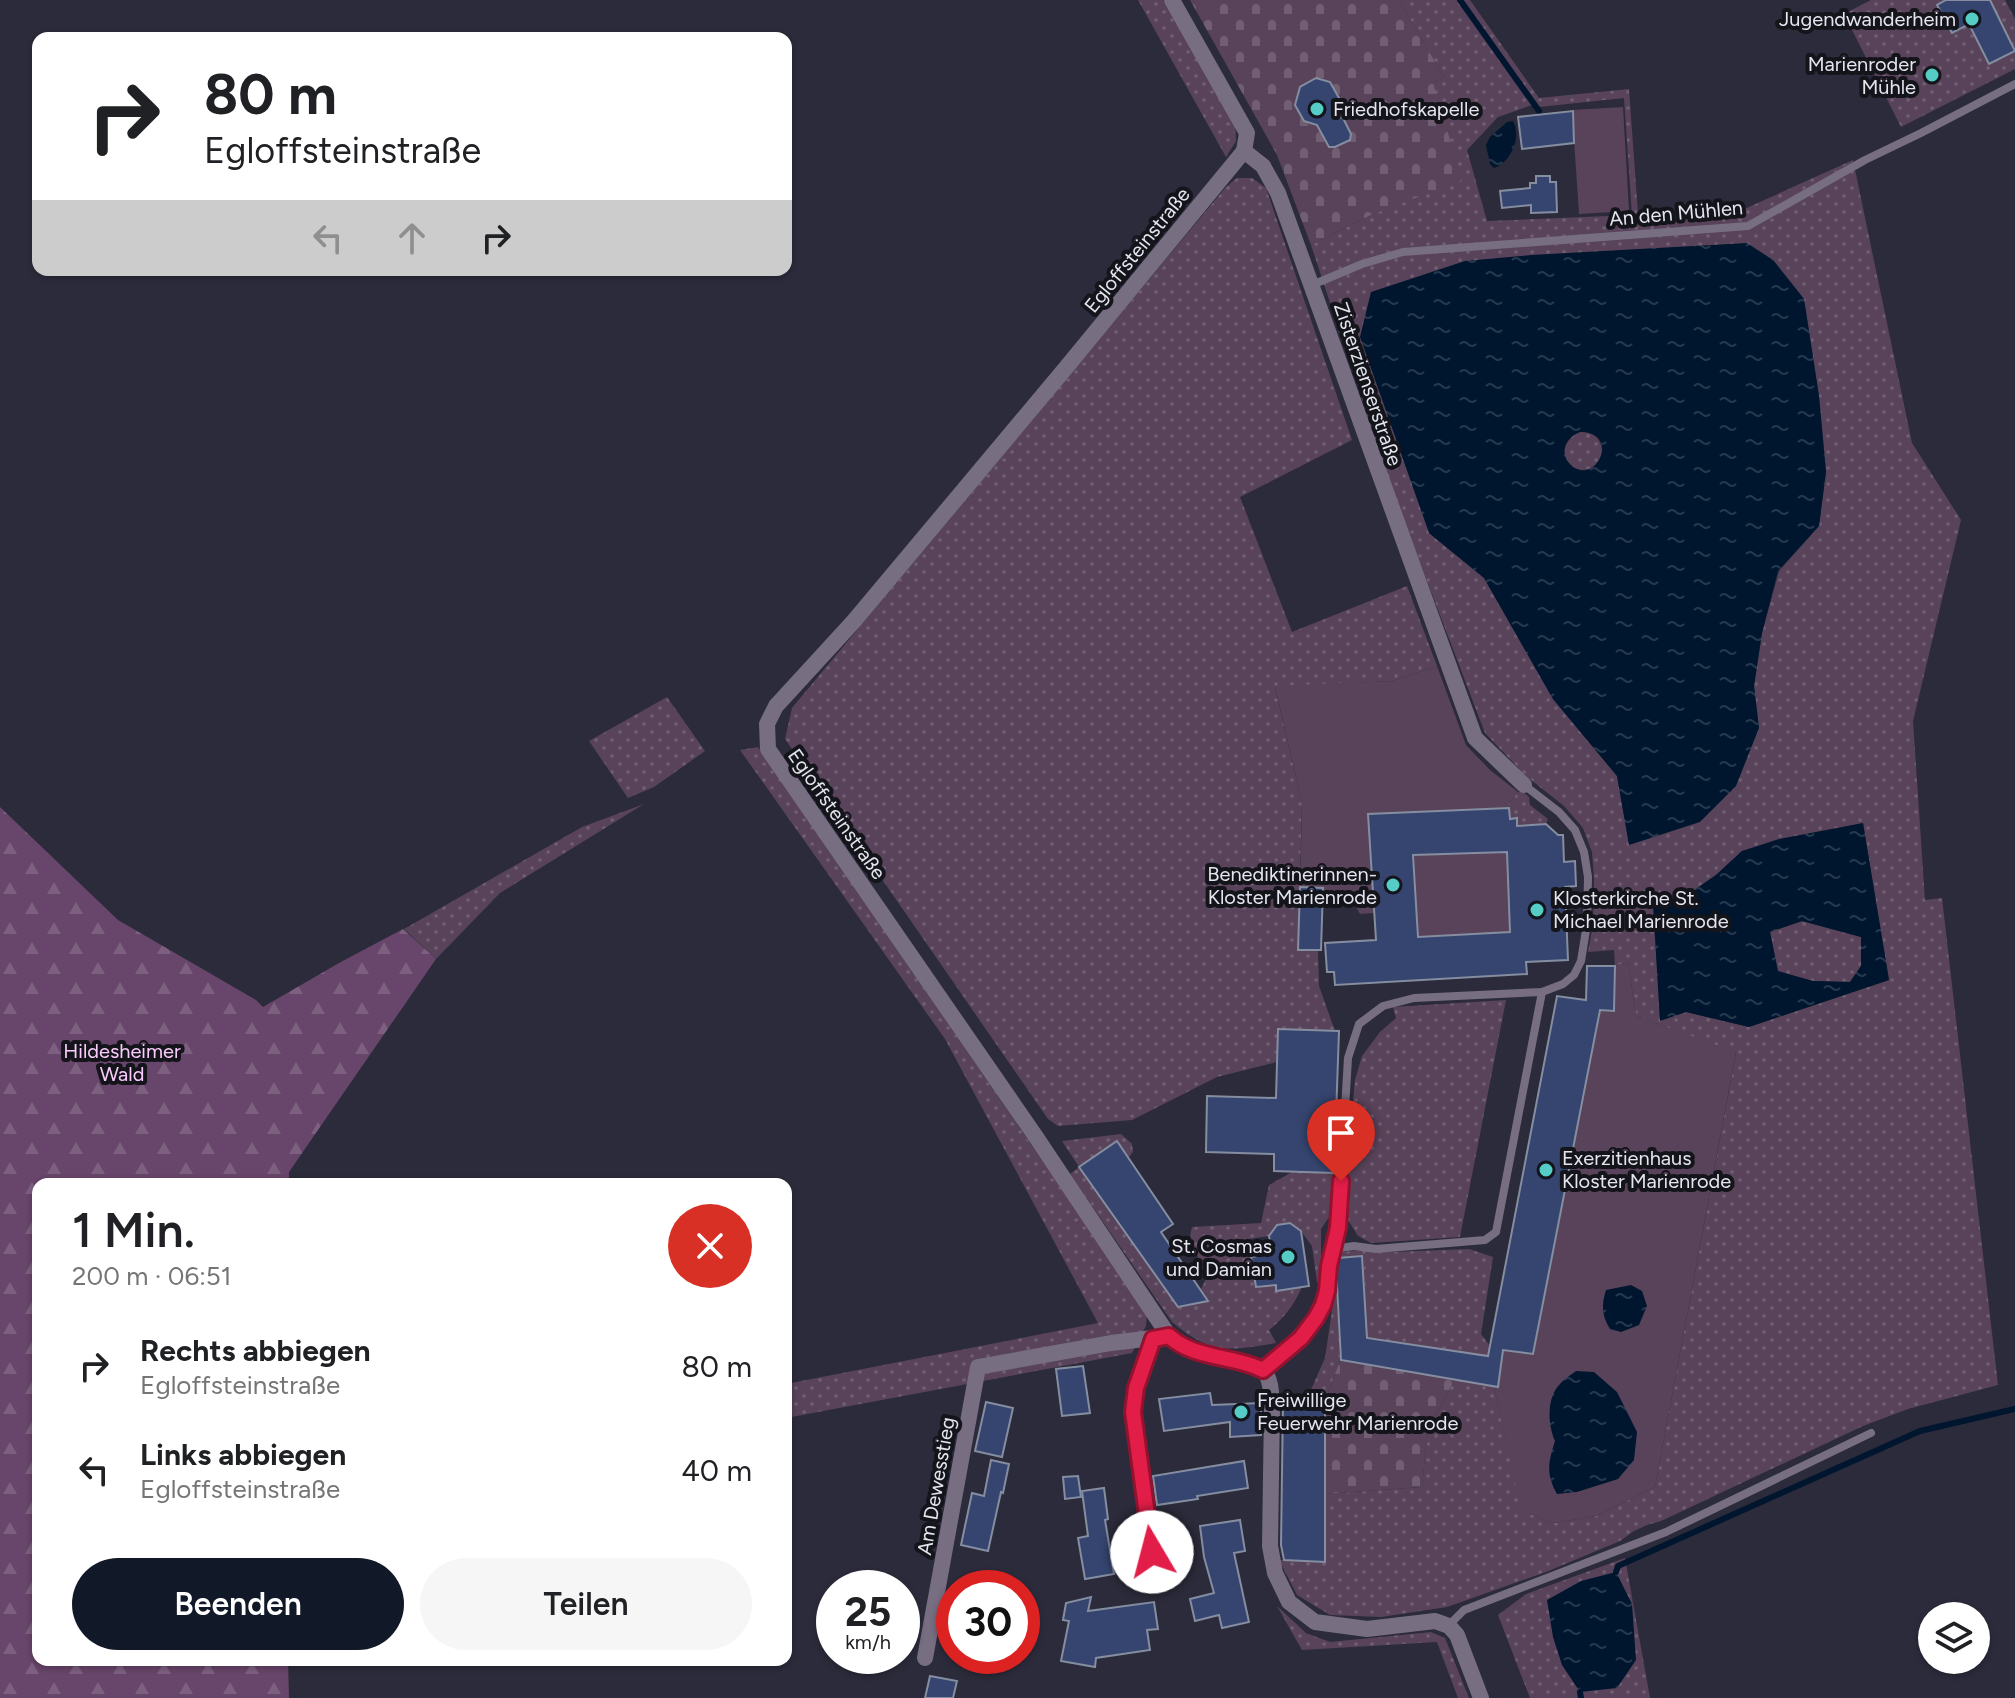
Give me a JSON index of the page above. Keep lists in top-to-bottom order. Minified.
{"streets":{"street":["Egloffsteinstraße","Zisterzienserstraße","Am Dewesstieg"],"lane":["An den Mühlen"]},"crossings":[["An den Mühlen","Zisterzienserstraße"],["Egloffsteinstraße","Zisterzienserstraße"],["Egloffsteinstraße","Am Dewesstieg"]],"parks":["Hildesheimer Wald"],"places":["Jugendwanderheim","Marienroder Mühle","Friedhofskapelle","Benediktinerinnen- Kloster Marienrode","Klosterkirche St. Michael Marienrode","Exerzitienhaus Kloster Marienrode","St. Cosmas und Damian","Freiwillige Feuerwehr Marienrode"],"page":{"turn":["80 m","Egloffsteinstraße"],"heading":["1 Min.","200 m · 06:51"],"list":[{"name":"Rechts abbiegen","note":"Egloffsteinstraße","value":"80 m"},{"name":"Links abbiegen","note":"Egloffsteinstraße","value":"40 m"}],"buttons":["Beenden","Teilen"],"speed":"25 km/h","limit":"30"}}
